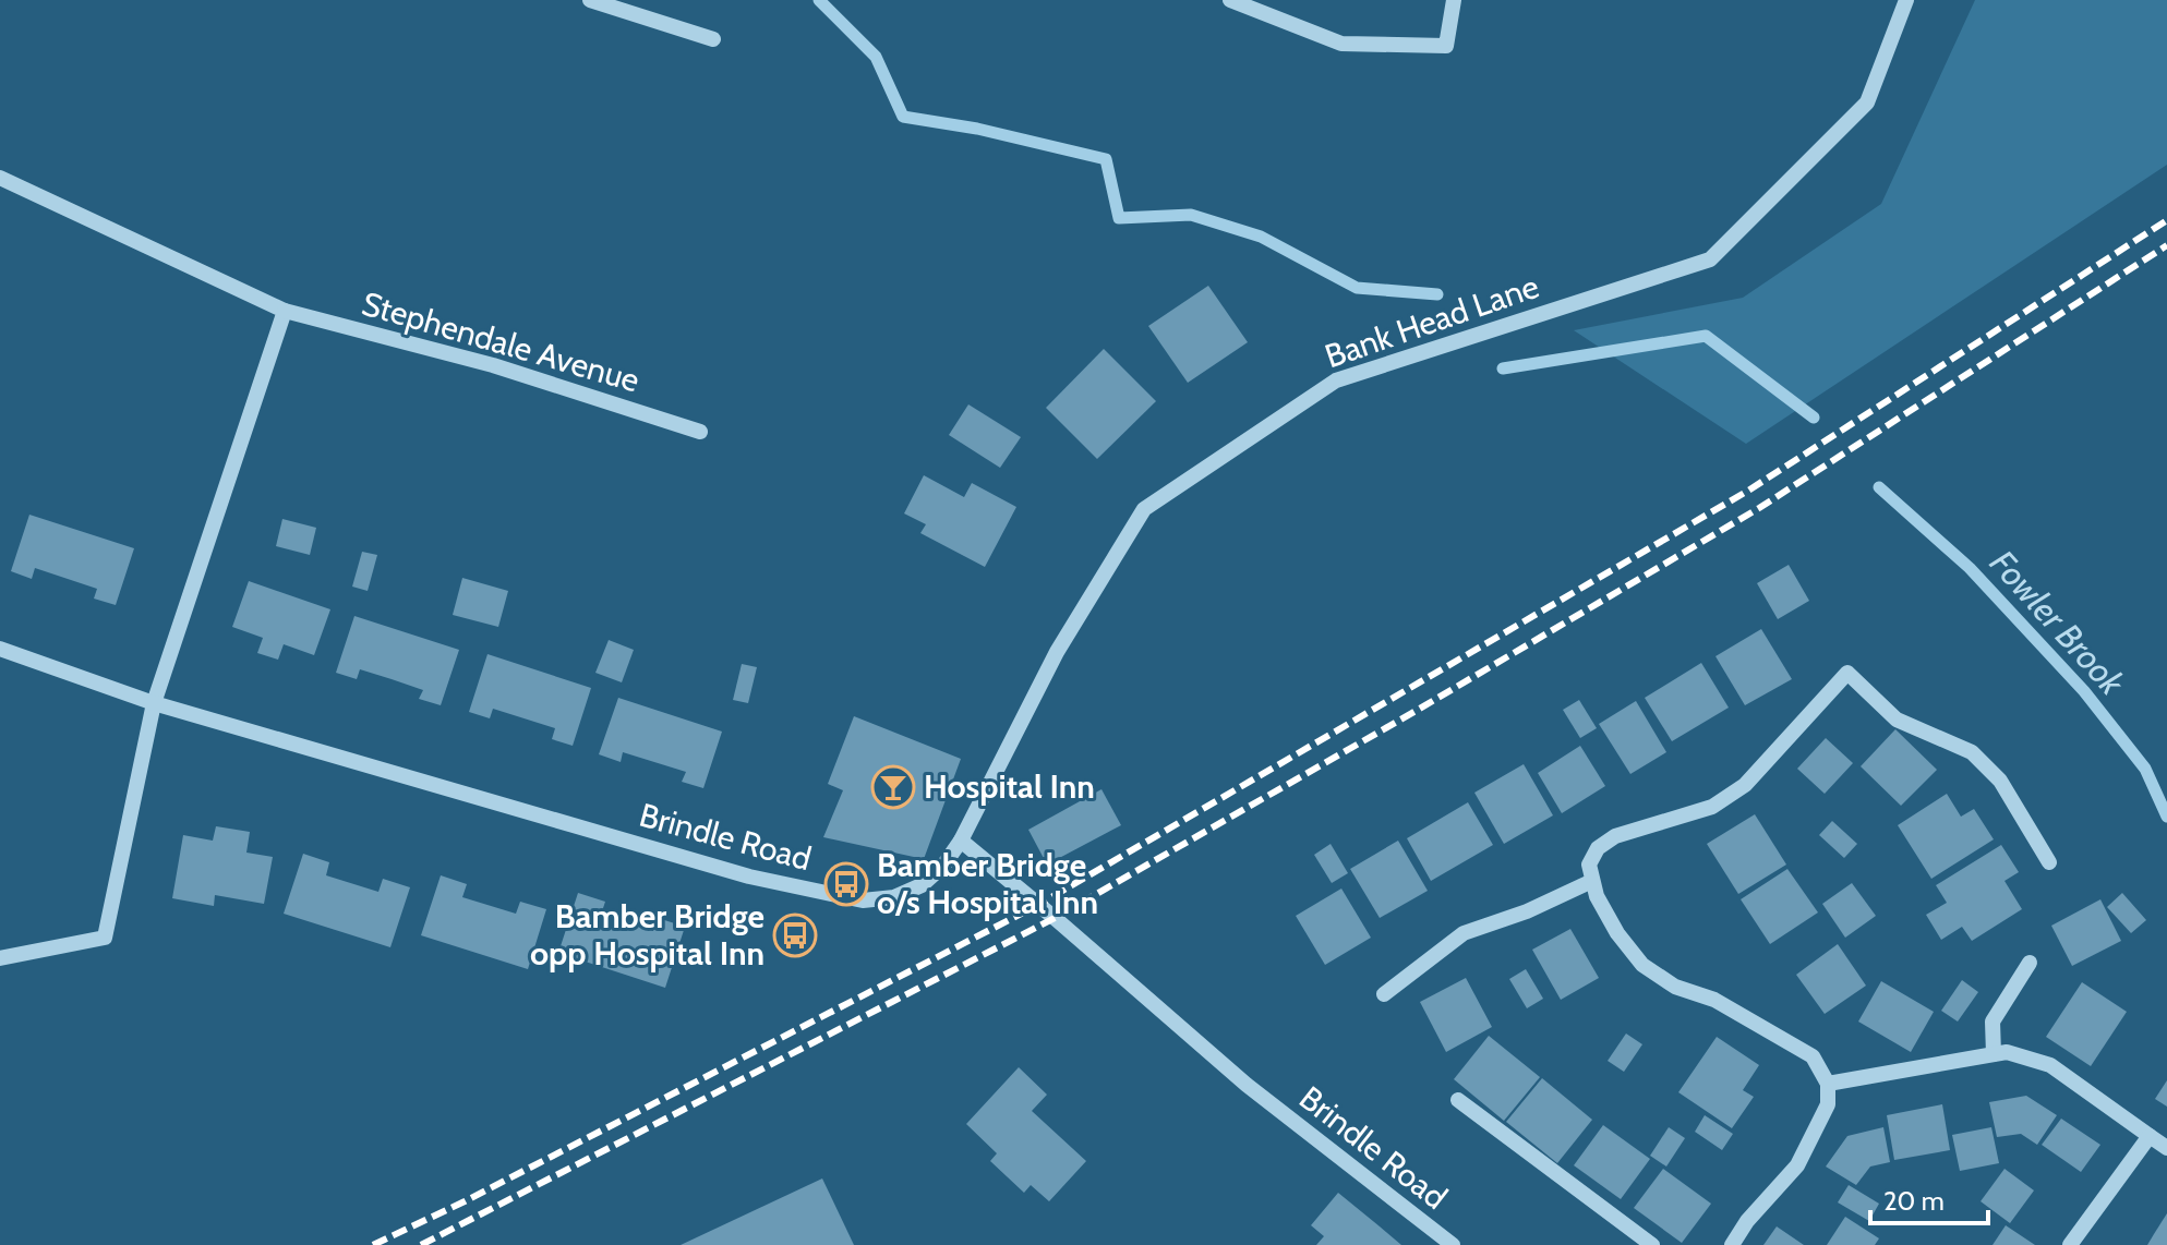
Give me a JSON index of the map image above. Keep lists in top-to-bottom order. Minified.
{"streets":{"street":["Bank Head Lane","Stephendale Avenue","Brindle Road"]},"crossings":[["Bank Head Lane","Brindle Road"]],"water":["Fowler Brook"],"places":{"bar":["Hospital Inn"],"bus stop":["Bamber Bridge o/s Hospital Inn","Bamber Bridge opp Hospital Inn"]},"scale_bar":"20 m"}
